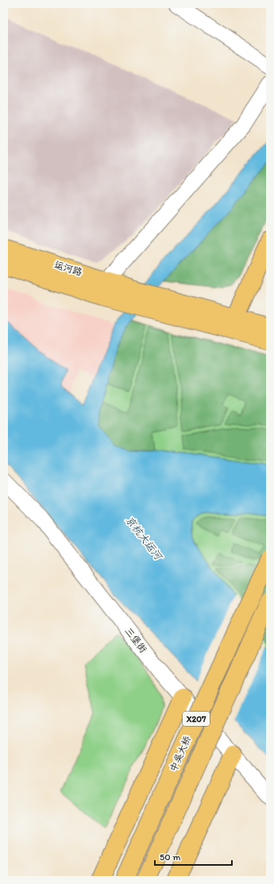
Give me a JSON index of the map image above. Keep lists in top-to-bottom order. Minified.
{"streets":{"main road":["运河路","X207","中吴大桥"],"street":["三堡街"]},"water":["京杭大运河"],"scale_bar":"50 m"}
